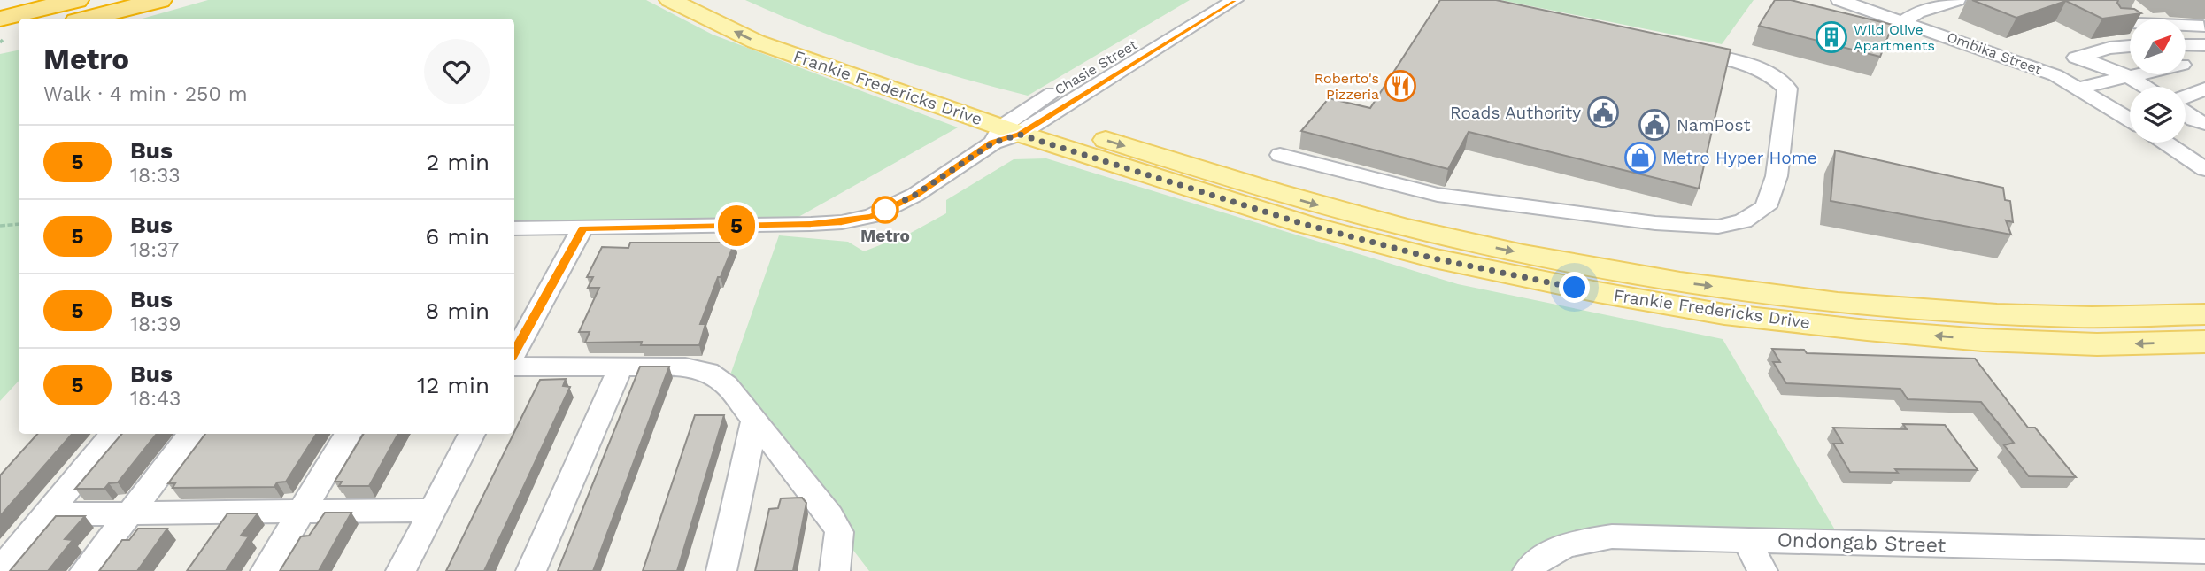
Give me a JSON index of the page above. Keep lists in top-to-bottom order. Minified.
{"streets":{"main road":["Frankie Fredericks Drive"],"street":["Ombika Street","Chasie Street","Ondongab Street"]},"crossings":[["Chasie Street","Frankie Fredericks Drive"]],"places":{"building":["Wild Olive Apartments"],"restaurant":["Roberto's Pizzeria"],"public building":["Roads Authority","NamPost"],"shop":["Metro Hyper Home"],"other":["Metro"]},"lines":["bus line 5"],"north":"top right","page":{"on_map":"5","heading":["Metro","Walk · 4 min · 250 m"],"list":[{"mark":"5","name":"Bus","note":"18:33","value":"2 min"},{"mark":"5","name":"Bus","note":"18:37","value":"6 min"},{"mark":"5","name":"Bus","note":"18:39","value":"8 min"},{"mark":"5","name":"Bus","note":"18:43","value":"12 min"}]}}
